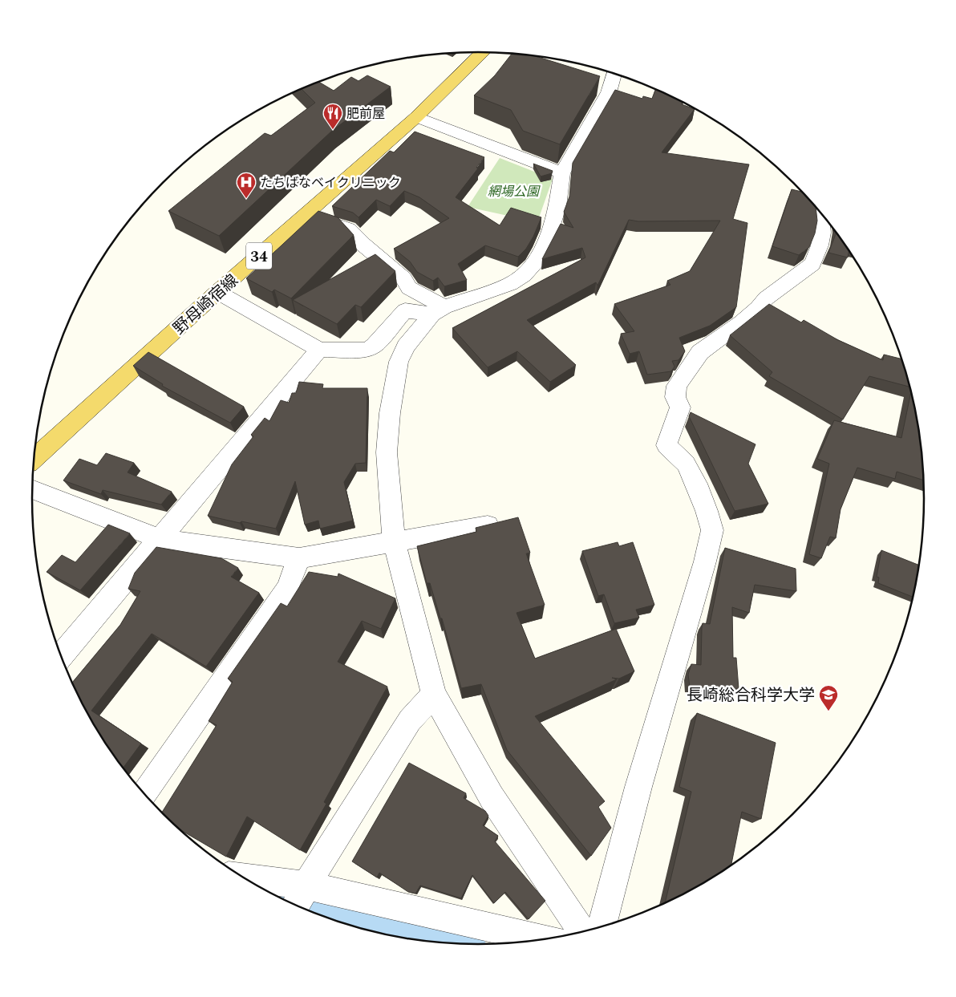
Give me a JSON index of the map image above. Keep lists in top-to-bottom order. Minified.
{"streets":{"main road":["34","野母崎宿線"]},"parks":["網場公園"],"places":{"restaurant":["肥前屋"],"hospital":["たちばなベイクリニック"],"school or university":["長崎総合科学大学"]}}
